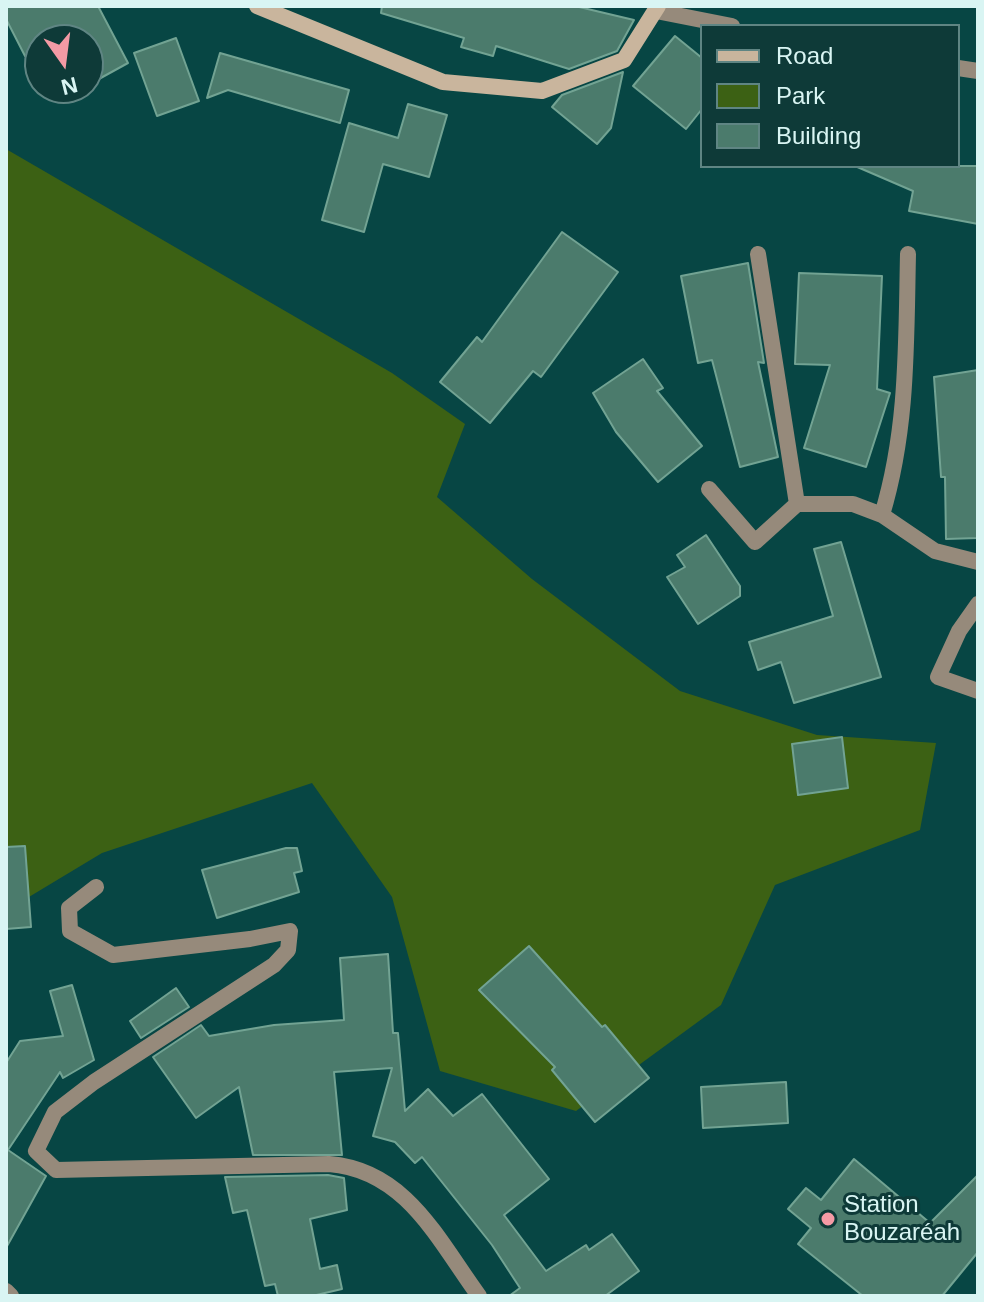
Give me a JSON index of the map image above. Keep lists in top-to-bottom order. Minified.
{"places":["Station Bouzaréah"],"legend":["Road","Park","Building"],"north":"bottom"}
